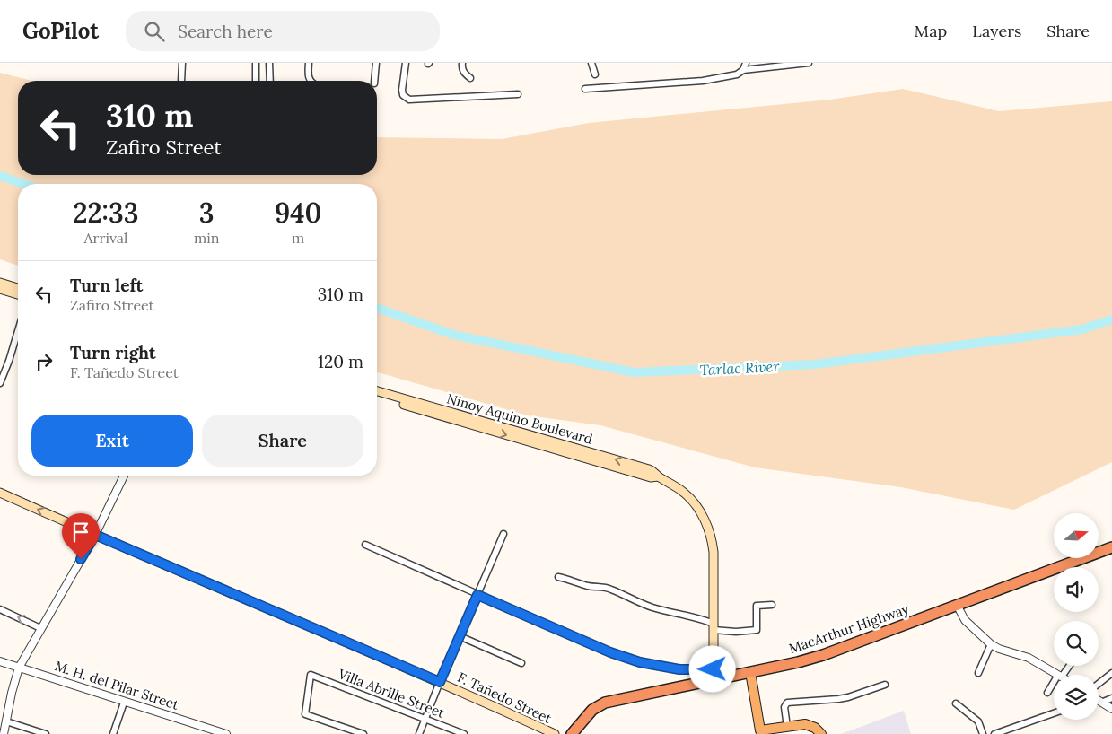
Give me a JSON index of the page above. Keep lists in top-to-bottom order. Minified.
{"streets":{"highway":["MacArthur Highway"],"main road":["Ninoy Aquino Boulevard","F. Tañedo Street"],"street":["M. H. del Pilar Street","Villa Abrille Street"]},"crossings":[["Ninoy Aquino Boulevard","MacArthur Highway"]],"water":["Tarlac River"],"north":"right","page":{"header":"GoPilot","search":"Search here","nav":["Map","Layers","Share"],"turn":["310 m","Zafiro Street"],"eta":["22:33","Arrival","3","min","940","m"],"list":[{"name":"Turn left","note":"Zafiro Street","value":"310 m"},{"name":"Turn right","note":"F. Tañedo Street","value":"120 m"}],"buttons":["Exit","Share"]}}
